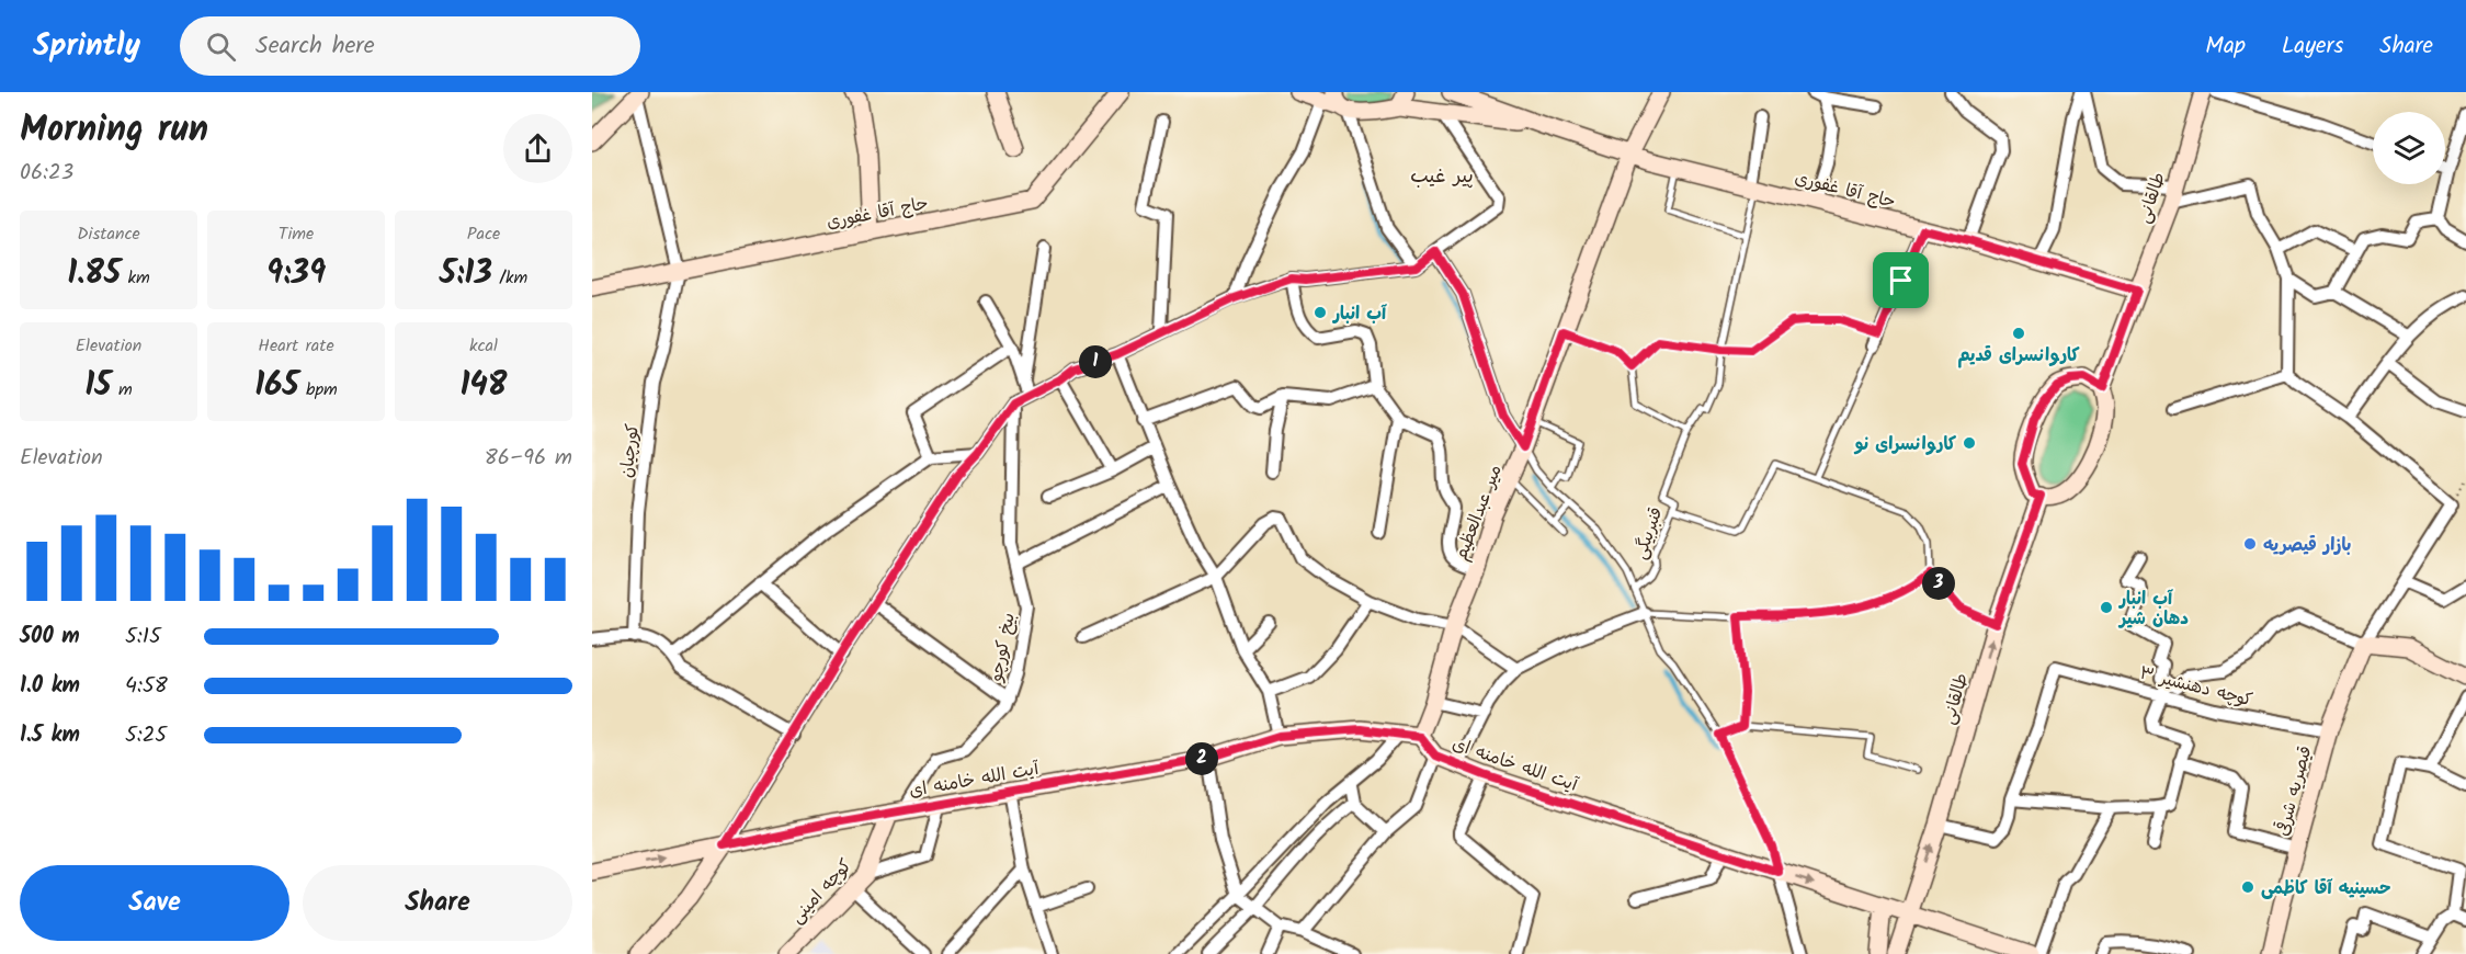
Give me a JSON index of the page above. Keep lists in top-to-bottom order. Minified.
{"streets":{"main road":["حاج آقا غفوری","طالقانی","میر عبدالعظیم","آیت الله خامنه ای","قیصریه شرقی","کوچه امینی"],"street":["کورچیان","بیخ کورچو","کوچه دهنشیر ۳"],"lane":["قنبربیگی"]},"crossings":[["حاج آقا غفوری","طالقانی"],["حاج آقا غفوری","کورچیان"],["حاج آقا غفوری","میر عبدالعظیم"],["طالقانی","آیت الله خامنه ای"],["میر عبدالعظیم","آیت الله خامنه ای"],["بیخ کورچو","آیت الله خامنه ای"],["بیخ کورچو","کوچه امینی"],["کوچه دهنشیر ۳","قیصریه شرقی"],["آیت الله خامنه ای","کوچه امینی"]],"one_way":["طالقانی"],"districts":["پیر غیب"],"places":["آب انبار","کاروانسرای قدیم","کاروانسرای نو","بازار قیصریه","آب انبار دهان شیر","حسینیه آقا کاظمی"],"page":{"header":"Sprintly","search":"Search here","nav":["Map","Layers","Share"],"heading":["Morning run","06:23"],"stats":[["Distance","1.85 km"],["Time","9:39"],["Pace","5:13 /km"],["Elevation","15 m"],["Heart rate","165 bpm"],["kcal","148"]],"pins":["1","3","2"],"chart":["Elevation","86–96 m"],"list":[{"name":"500 m","note":"5:15"},{"name":"1.0 km","note":"4:58"},{"name":"1.5 km","note":"5:25"}],"buttons":["Save","Share"]}}
